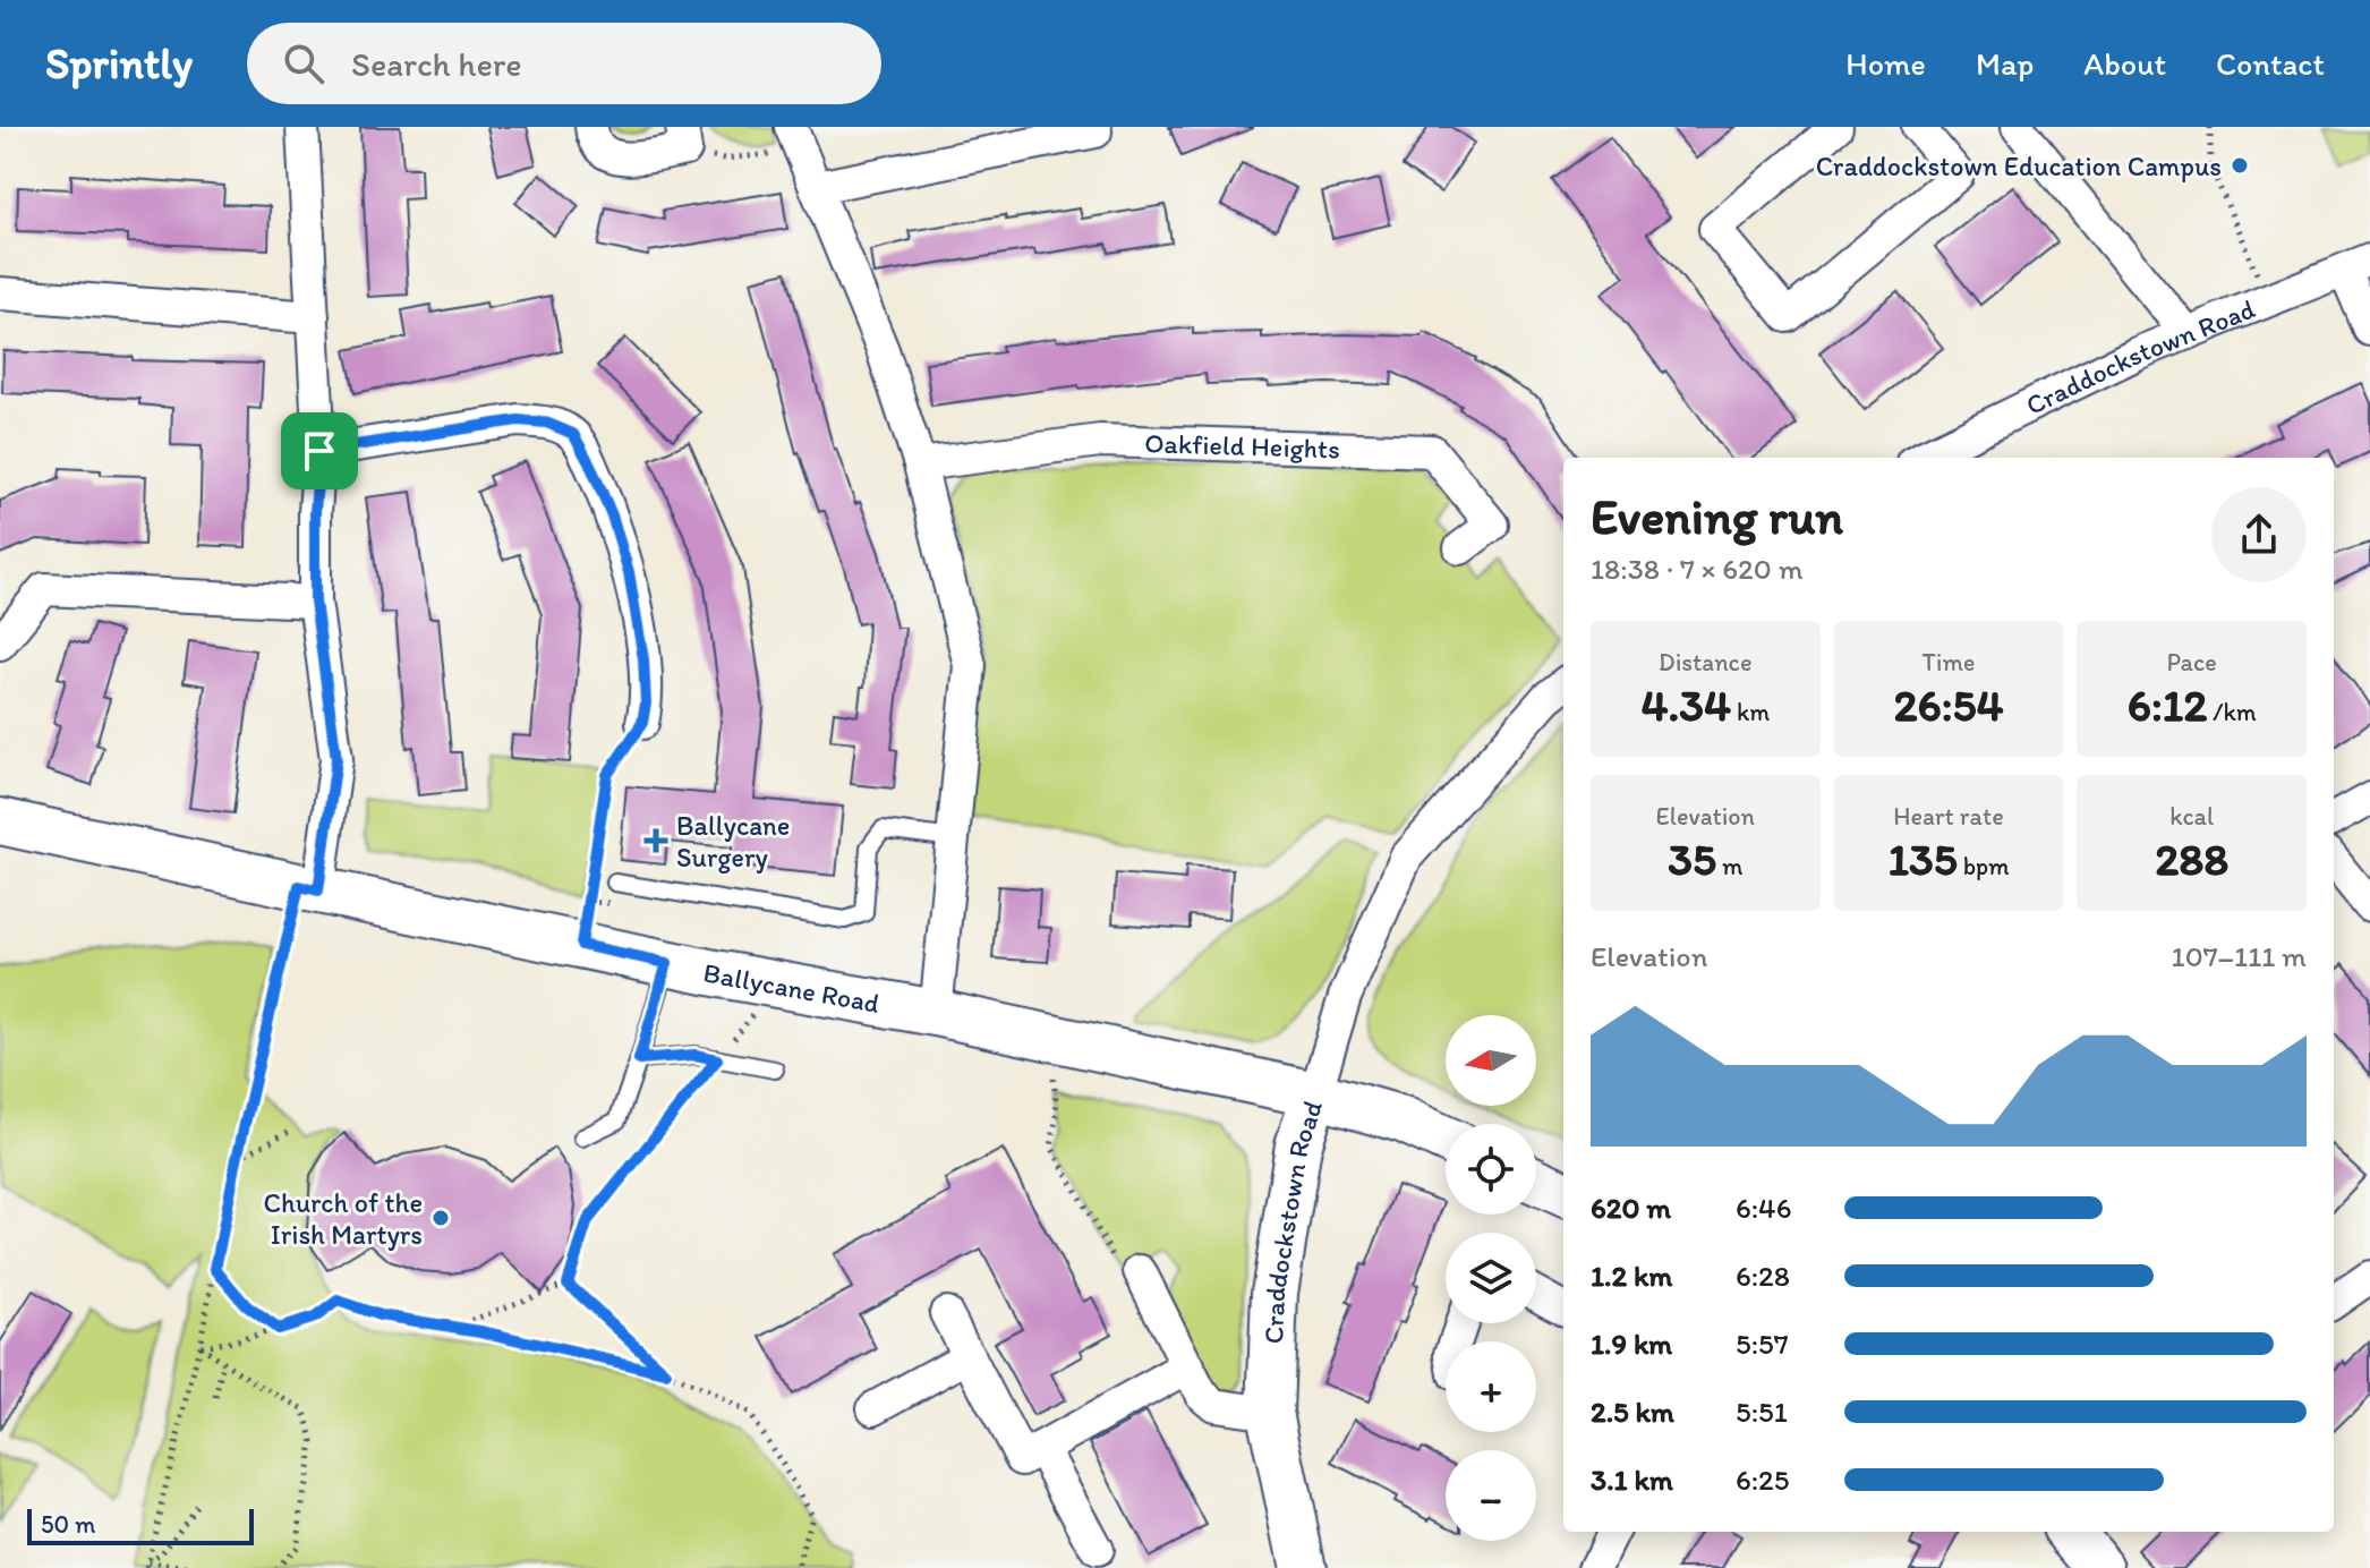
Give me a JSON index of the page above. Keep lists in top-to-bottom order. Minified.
{"streets":{"main road":["Craddockstown Road","Ballycane Road"],"street":["Oakfield Heights"]},"crossings":[["Craddockstown Road","Ballycane Road"]],"places":{"other":["Craddockstown Education Campus","Church of the Irish Martyrs"],"health":["Ballycane Surgery"]},"scale_bar":"50 m","north":"left","page":{"header":"Sprintly","search":"Search here","nav":["Home","Map","About","Contact"],"heading":["Evening run","18:38 · 7 × 620 m"],"stats":[["Distance","4.34 km"],["Time","26:54"],["Pace","6:12 /km"],["Elevation","35 m"],["Heart rate","135 bpm"],["kcal","288"]],"chart":["Elevation","107–111 m"],"map_buttons":["+","−"],"list":[{"name":"620 m","note":"6:46"},{"name":"1.2 km","note":"6:28"},{"name":"1.9 km","note":"5:57"},{"name":"2.5 km","note":"5:51"},{"name":"3.1 km","note":"6:25"}],"scale":"50 m"}}
